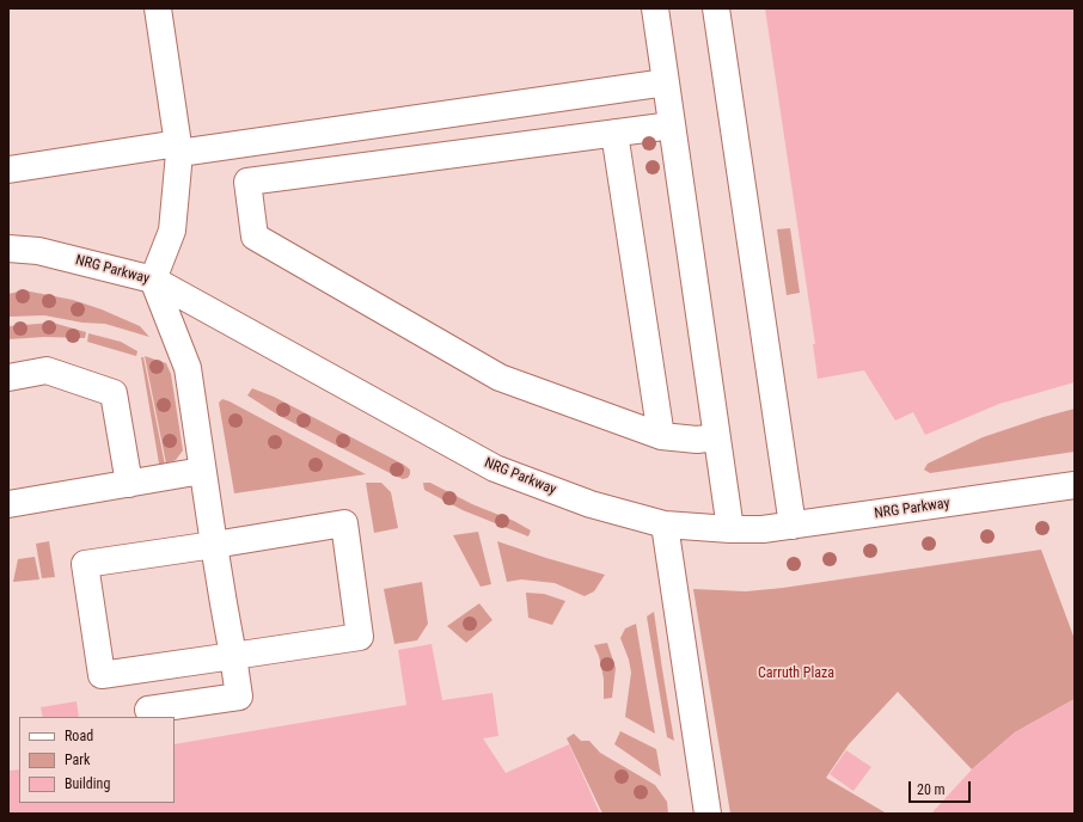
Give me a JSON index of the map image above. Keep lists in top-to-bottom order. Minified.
{"streets":{"lane":["NRG Parkway"]},"parks":["Carruth Plaza"],"legend":["Road","Park","Building"],"scale_bar":"20 m"}
